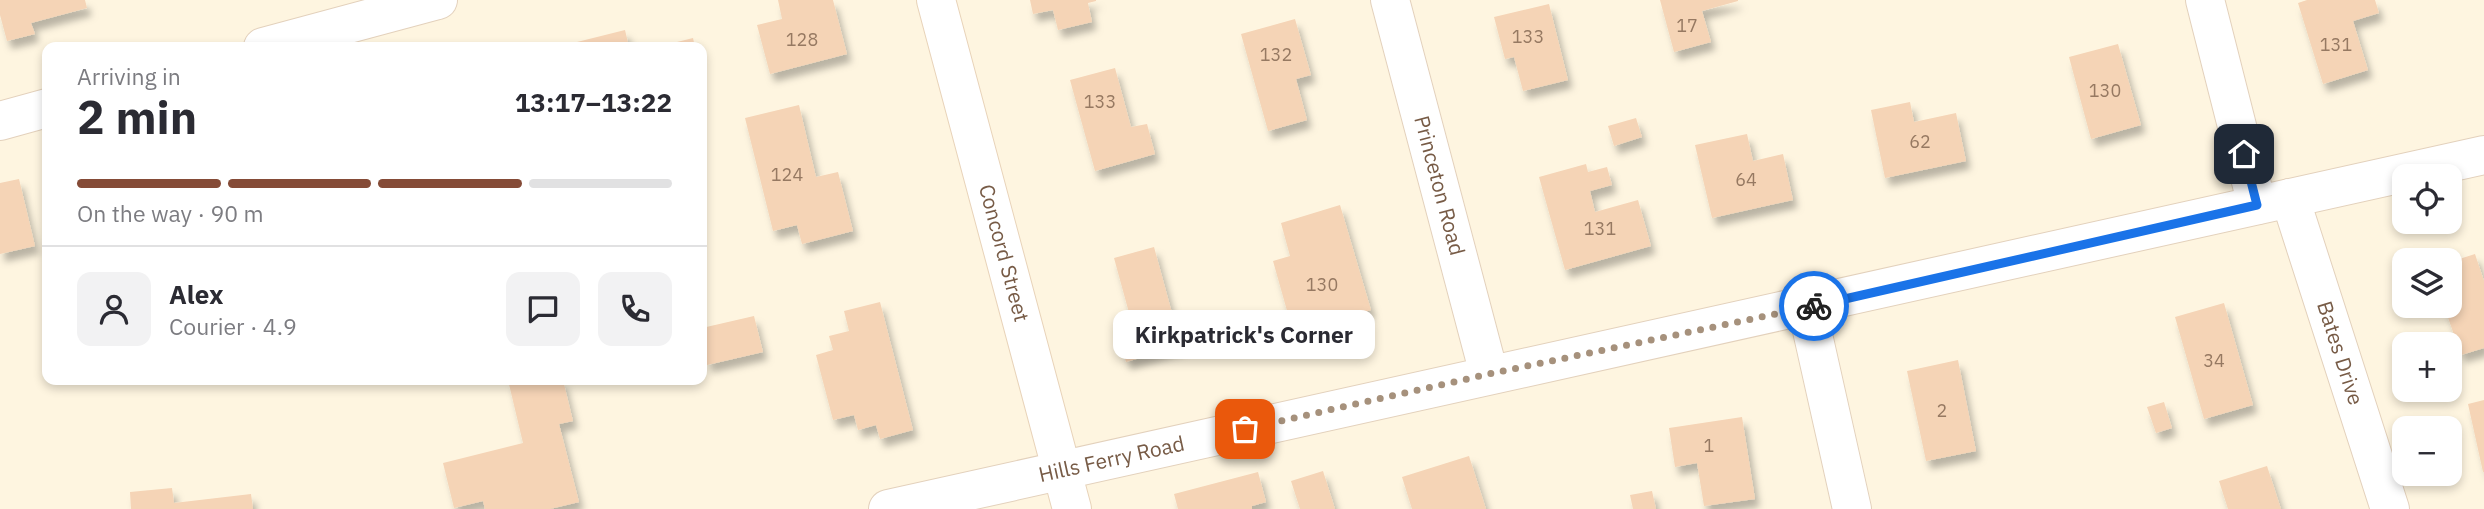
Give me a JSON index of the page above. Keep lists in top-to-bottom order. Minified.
{"streets":{"street":["Princeton Road","Concord Street","Bates Drive","Hills Ferry Road"]},"crossings":[["Princeton Road","Hills Ferry Road"],["Concord Street","Hills Ferry Road"],["Bates Drive","Hills Ferry Road"]],"places":["Kirkpatrick's Corner"],"house_numbers":["17","133","128","131","132","130","133","62","124","64","131","130","34","2","1"],"page":{"heading":["2 min","Arriving in","13:17–13:22"],"panel":["Alex","Courier · 4.9"],"bar":"On the way · 90 m","map_buttons":["+","−"],"bubble":"Kirkpatrick's Corner"}}
